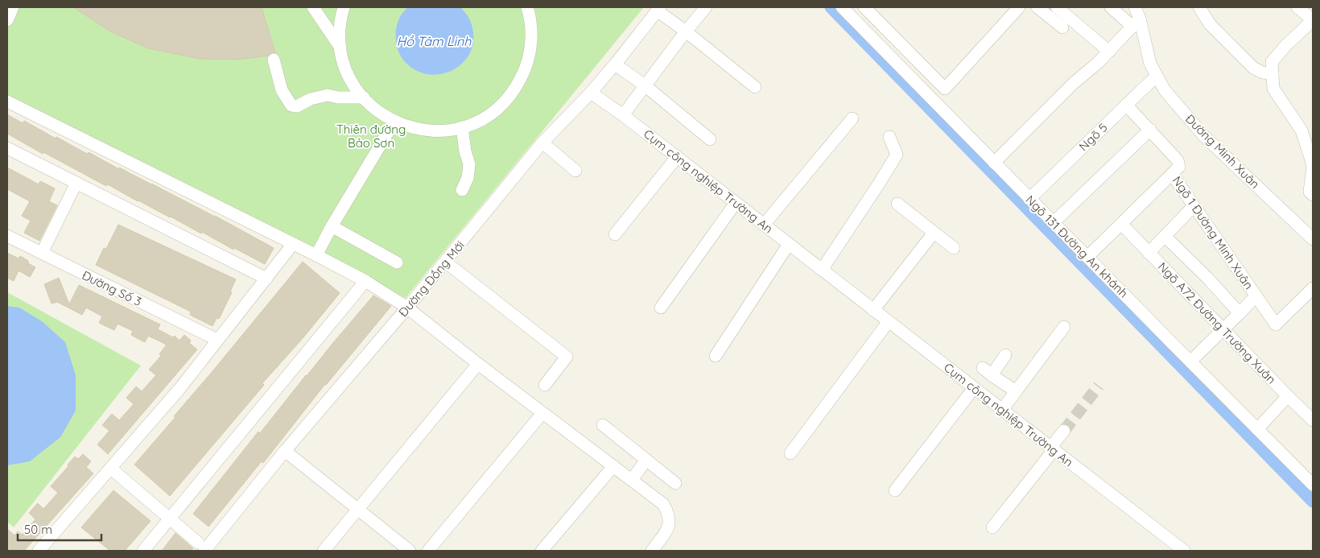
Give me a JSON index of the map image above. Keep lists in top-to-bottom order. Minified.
{"streets":{"street":["Ngõ 5","Đường Minh Xuân","Cụm công nghiệp Trường An","Ngõ 1 Đường Minh Xuân","Ngõ 131 Đường An khánh","Đường Đồng Mới","Đường Số 3","Ngõ A72 Đường Trường Xuân"]},"crossings":[["Ngõ 5","Đường Minh Xuân"],["Ngõ 5","Ngõ 1 Đường Minh Xuân"],["Ngõ 5","Ngõ 131 Đường An khánh"],["Cụm công nghiệp Trường An","Đường Đồng Mới"]],"water":["Hồ Tâm Linh"],"parks":["Thiên đường Bảo Sơn"],"scale_bar":"50 m"}
